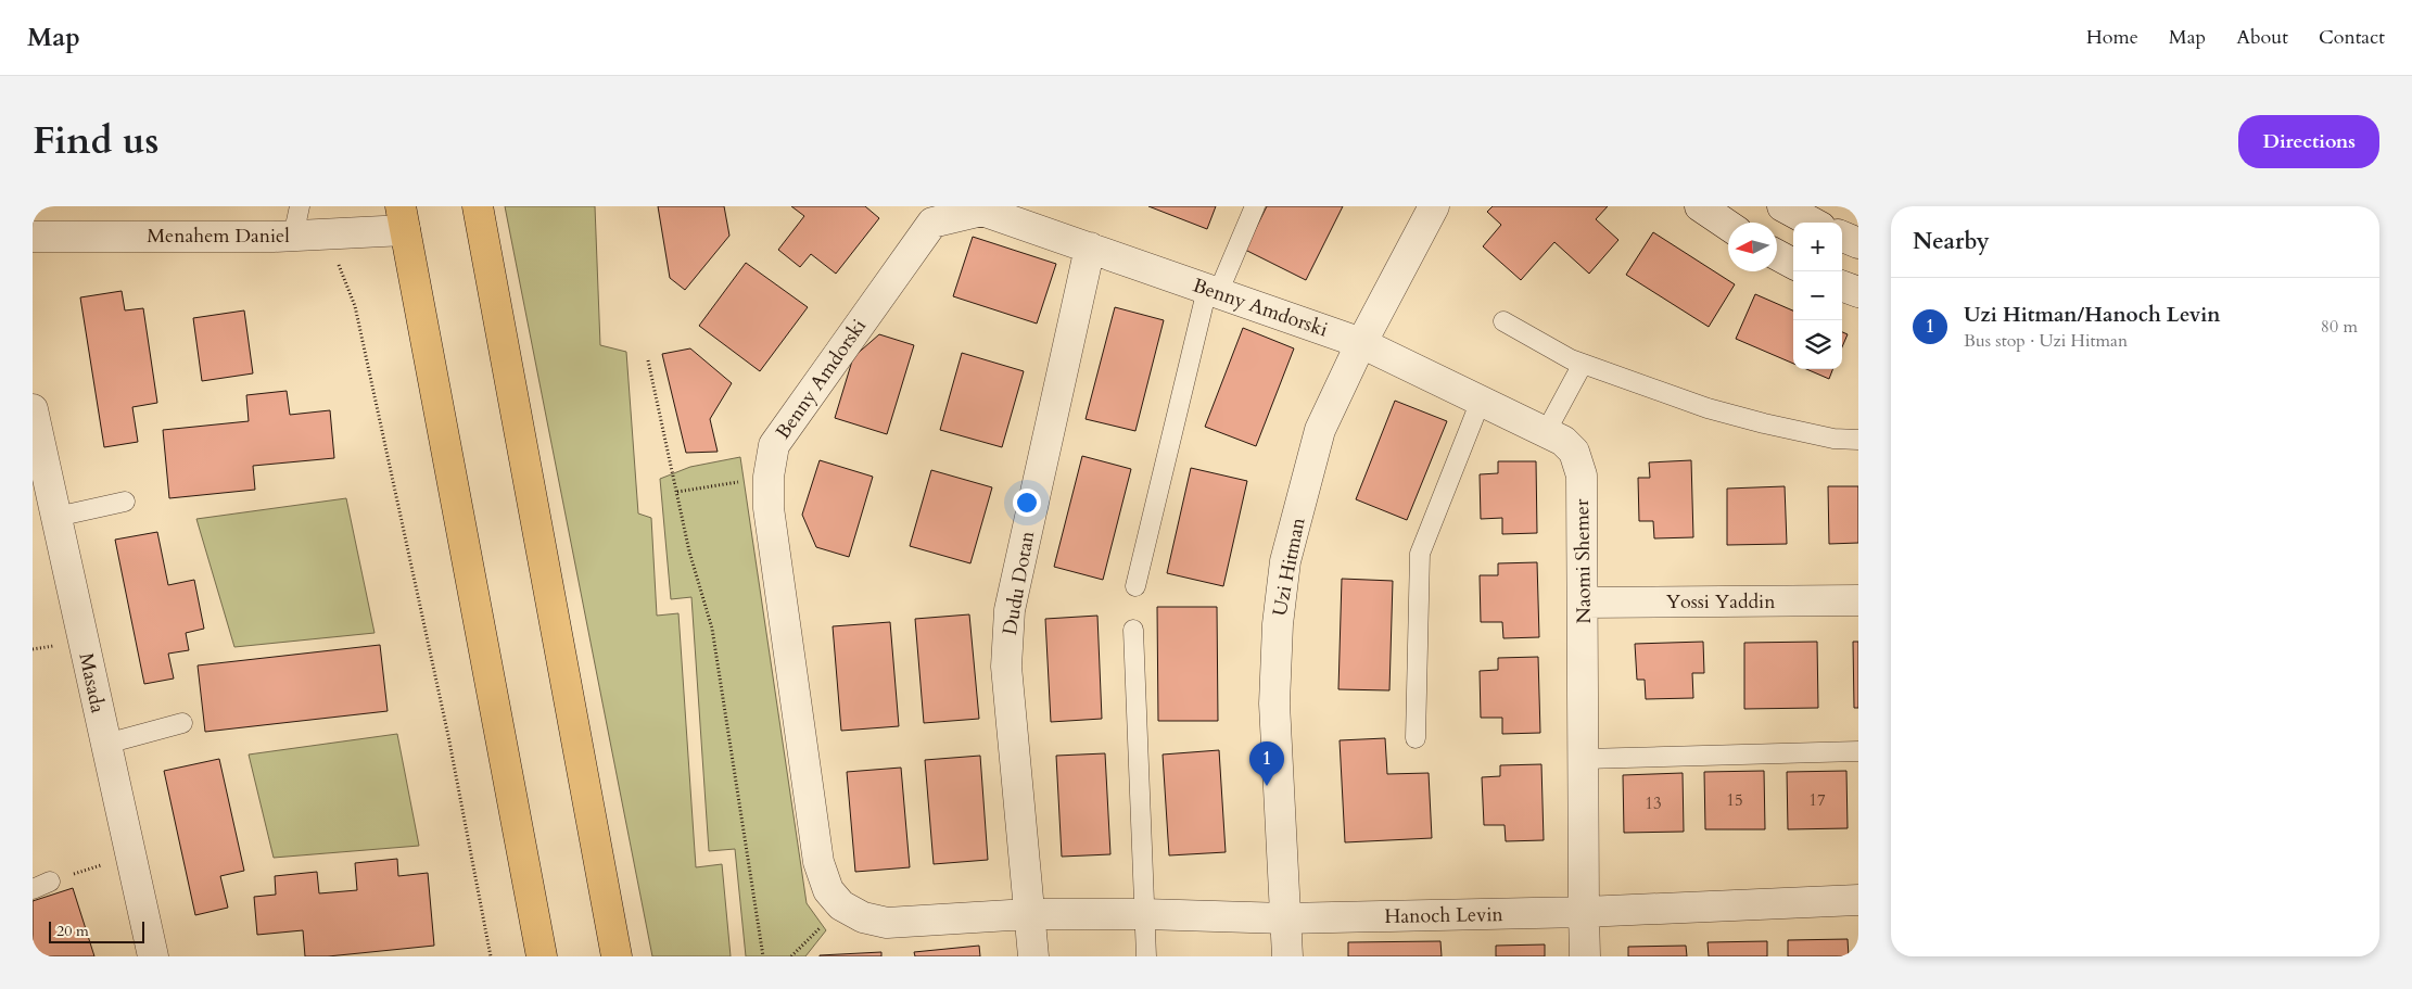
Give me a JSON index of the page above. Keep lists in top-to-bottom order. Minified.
{"streets":{"street":["Menahem Daniel","Benny Amdorski","Naomi Shemer","Uzi Hitman","Dudu Dotan","Yossi Yaddin","Masada","Hanoch Levin"]},"crossings":[["Benny Amdorski","Naomi Shemer"],["Benny Amdorski","Uzi Hitman"],["Benny Amdorski","Dudu Dotan"],["Benny Amdorski","Hanoch Levin"],["Naomi Shemer","Uzi Hitman"],["Naomi Shemer","Yossi Yaddin"],["Naomi Shemer","Hanoch Levin"],["Uzi Hitman","Hanoch Levin"],["Dudu Dotan","Hanoch Levin"]],"house_numbers":["15","17","13"],"scale_bar":"20 m","north":"left","page":{"header":"Map","nav":["Home","Map","About","Contact"],"title":"Find us","buttons":"Directions","heading":"Nearby","map_buttons":["+","−"],"list":[{"mark":"1","name":"Uzi Hitman/Hanoch Levin","note":"Bus stop · Uzi Hitman","value":"80 m"}],"pins":"1","scale":"20 m"}}
